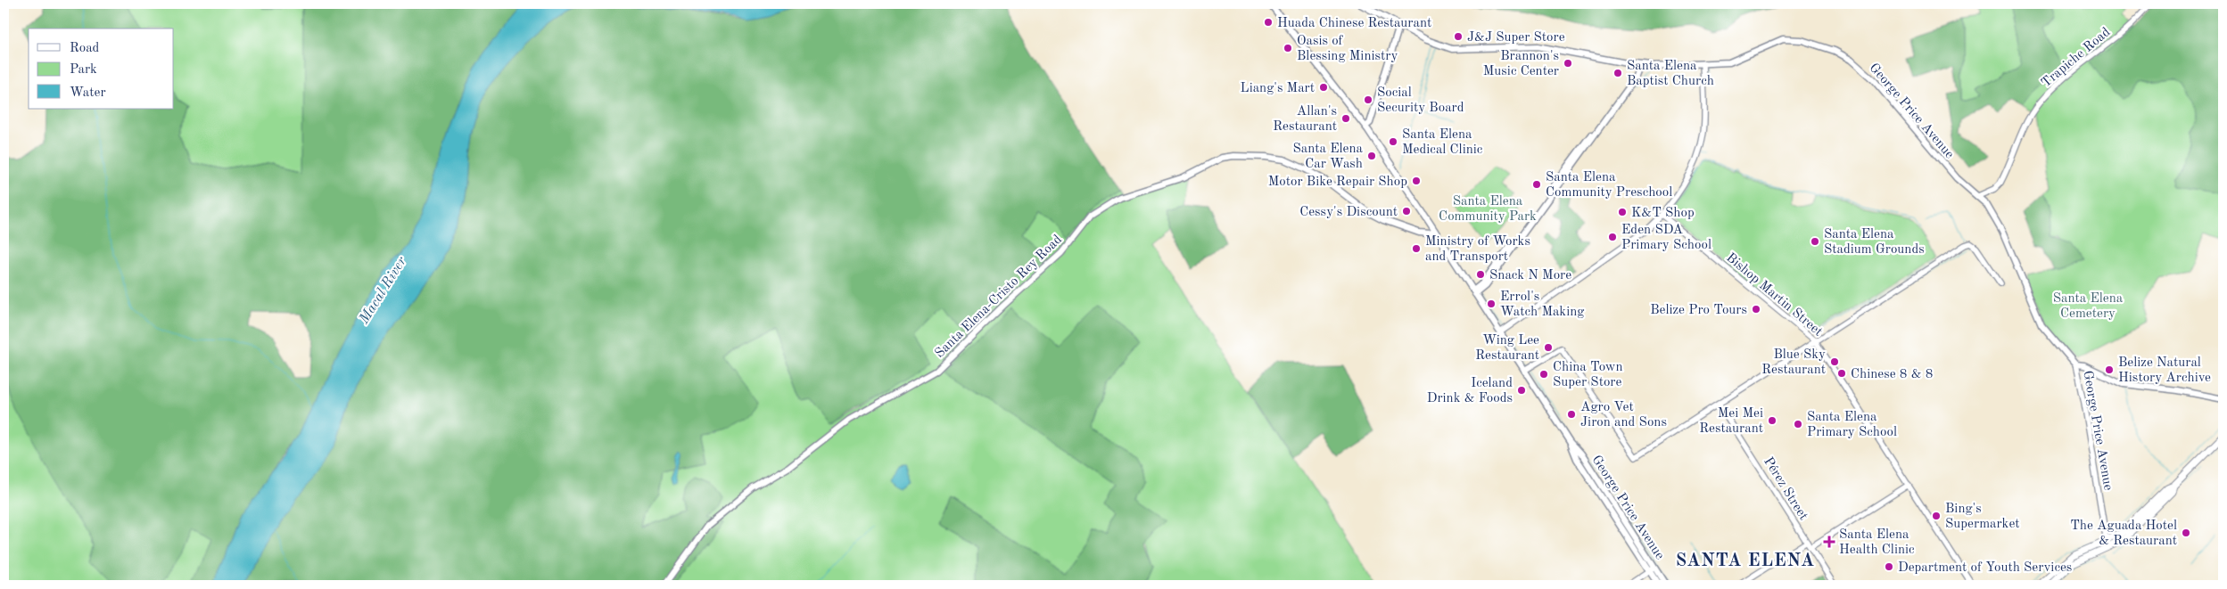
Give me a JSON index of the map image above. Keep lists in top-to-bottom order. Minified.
{"streets":{"main road":["George Price Avenue","Santa Elena-Cristo Rey Road"],"street":["Trapiche Road","Bishop Martin Street","Pérez Street"]},"crossings":[["Trapiche Road","George Price Avenue"],["George Price Avenue","Santa Elena-Cristo Rey Road"]],"districts":["SANTA ELENA"],"water":["Macal River"],"parks":["Santa Elena Community Park","Santa Elena Cemetery"],"places":{"other":["Huada Chinese Restaurant","J&J Super Store","Oasis of Blessing Ministry","Brannon's Music Center","Santa Elena Baptist Church","Liang's Mart","Social Security Board","Allan's Restaurant","Santa Elena Medical Clinic","Santa Elena Car Wash","Motor Bike Repair Shop","Santa Elena Community Preschool","Cessy's Discount","K&T Shop","Eden SDA Primary School","Santa Elena Stadium Grounds","Ministry of Works and Transport","Snack N More","Errol's Watch Making","Belize Pro Tours","Wing Lee Restaurant","Blue Sky Restaurant","Belize Natural History Archive","Chinese 8 & 8","China Town Super Store","Iceland Drink & Foods","Agro Vet Jiron and Sons","Mei Mei Restaurant","Santa Elena Primary School","Bing's Supermarket","The Aguada Hotel & Restaurant","Department of Youth Services"],"health":["Santa Elena Health Clinic"]},"legend":["Road","Park","Water"]}
